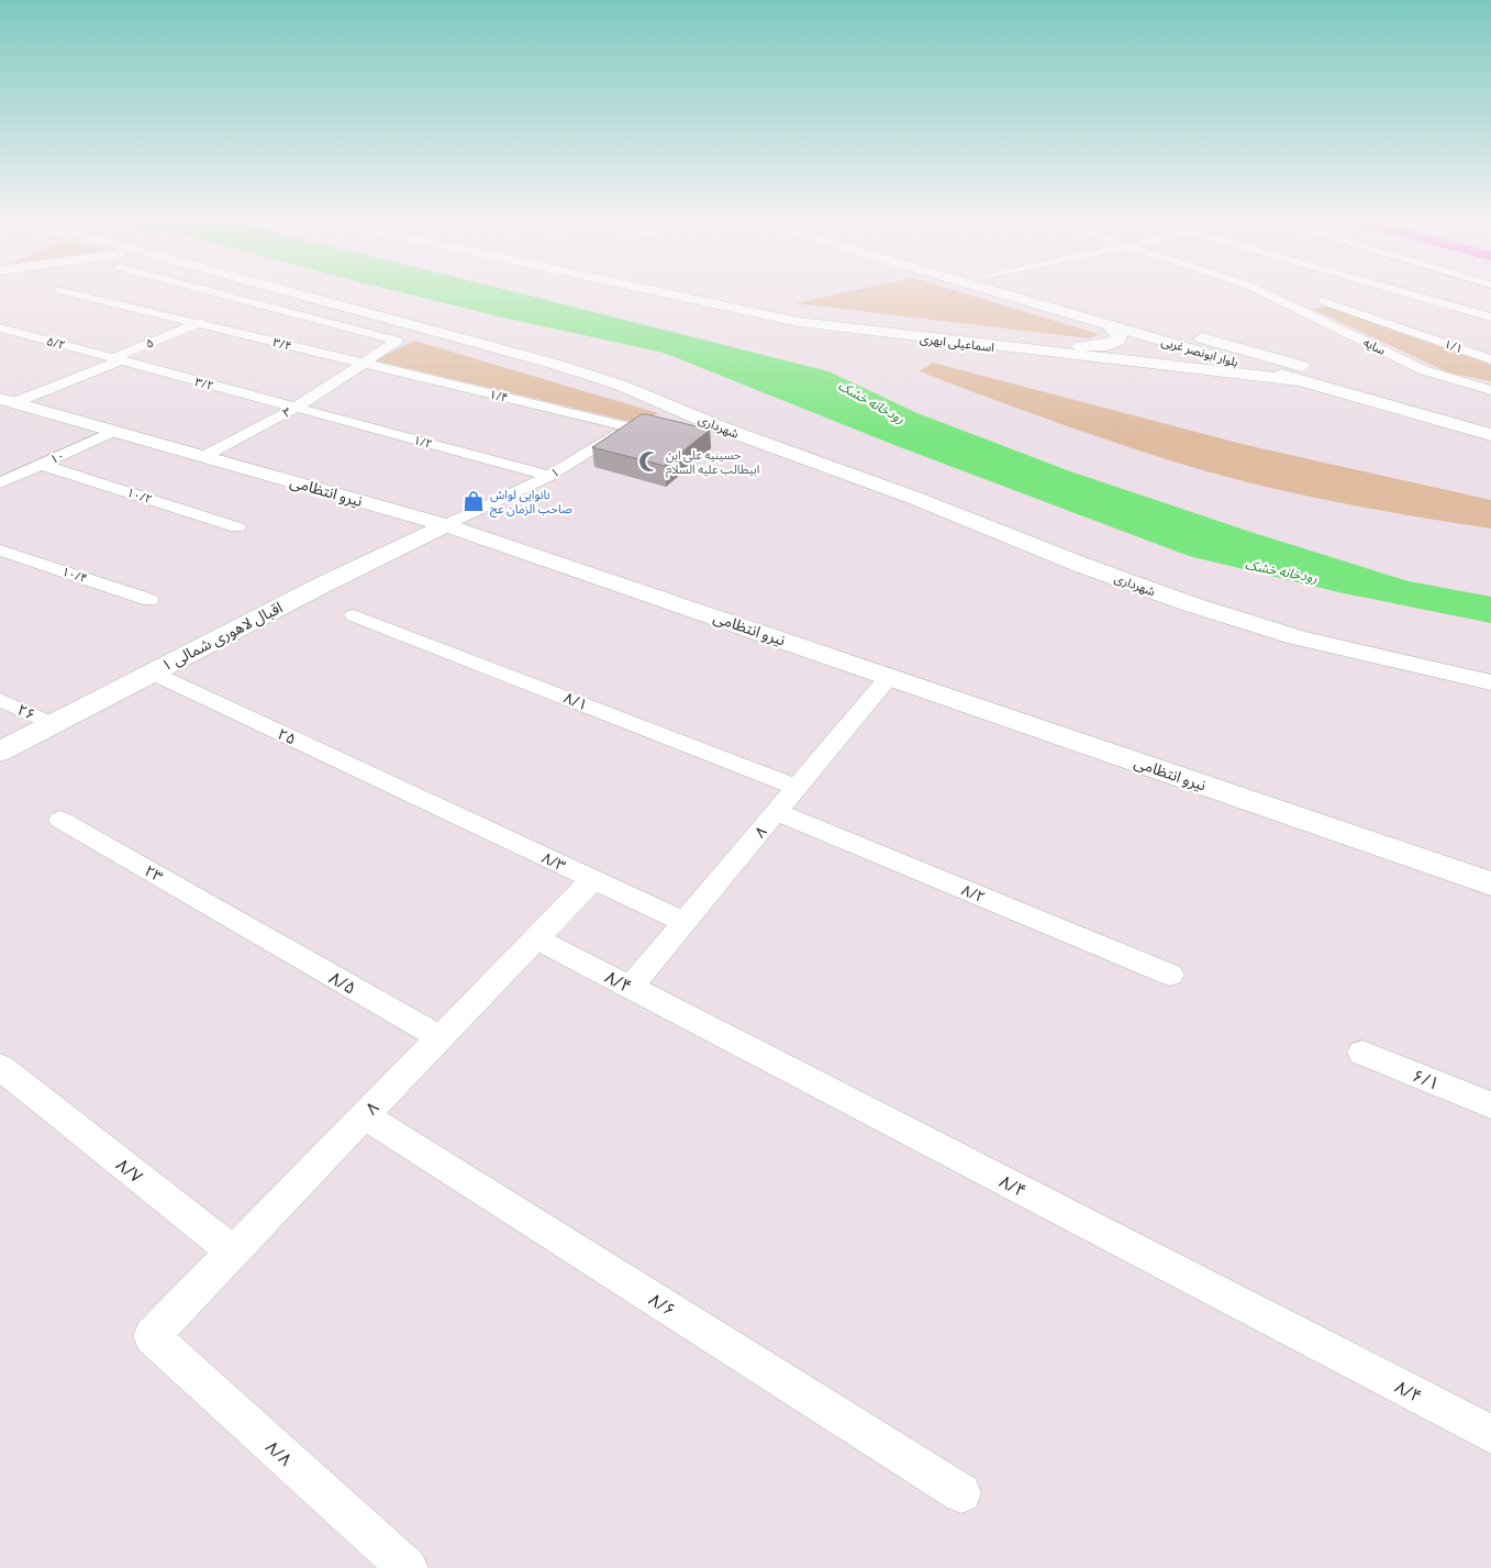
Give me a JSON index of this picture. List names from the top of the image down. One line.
{"streets":{"street":["۵/۲","۵","اسماعیلی ابهری","۳/۴","سایه","۱/۱","بلوار ابونصر غربی","۳/۲","۱/۴","۳","شهرداری","۱/۲","۱۰","۱","نیرو انتظامی","۱۰/۲","۱۰/۴","اقبال لاهوری شمالی ۱","۸/۱","۲۶","۲۵","۸","۸/۳","۲۳","۸/۲","۸/۴","۸/۵","۶/۱","۸/۷","۸/۶","۸/۸"]},"crossings":[["۵/۲","۵"],["۵/۲","۳/۲"],["۵","۳/۴"],["۵","۳/۲"],["۵","۳"],["۵","نیرو انتظامی"],["اسماعیلی ابهری","بلوار ابونصر غربی"],["۳/۴","۱/۴"],["۳/۴","۳"],["۳/۲","۳"],["۳/۲","۱/۲"],["۱/۴","۳"],["۱/۴","۱"],["۳","۱/۲"],["۳","نیرو انتظامی"],["۱/۲","۱"],["۱۰","نیرو انتظامی"],["۱۰","۱۰/۲"],["۱","نیرو انتظامی"],["۱","اقبال لاهوری شمالی ۱"],["نیرو انتظامی","اقبال لاهوری شمالی ۱"],["نیرو انتظامی","۸"],["اقبال لاهوری شمالی ۱","۲۶"],["اقبال لاهوری شمالی ۱","۲۵"],["۸/۱","۸"],["۲۵","۸/۳"],["۸","۸/۳"],["۸","۸/۲"],["۸","۸/۴"],["۸","۸/۵"],["۸","۸/۷"],["۸","۸/۶"],["۸","۸/۸"],["۲۳","۸/۵"]],"water":["رودخانه خشک"],"places":{"mosque":["حسینیه علی ابن ابیطالب علیه السلام"],"shop":["نانوایی لواش صاحب الزمان عج"]}}
